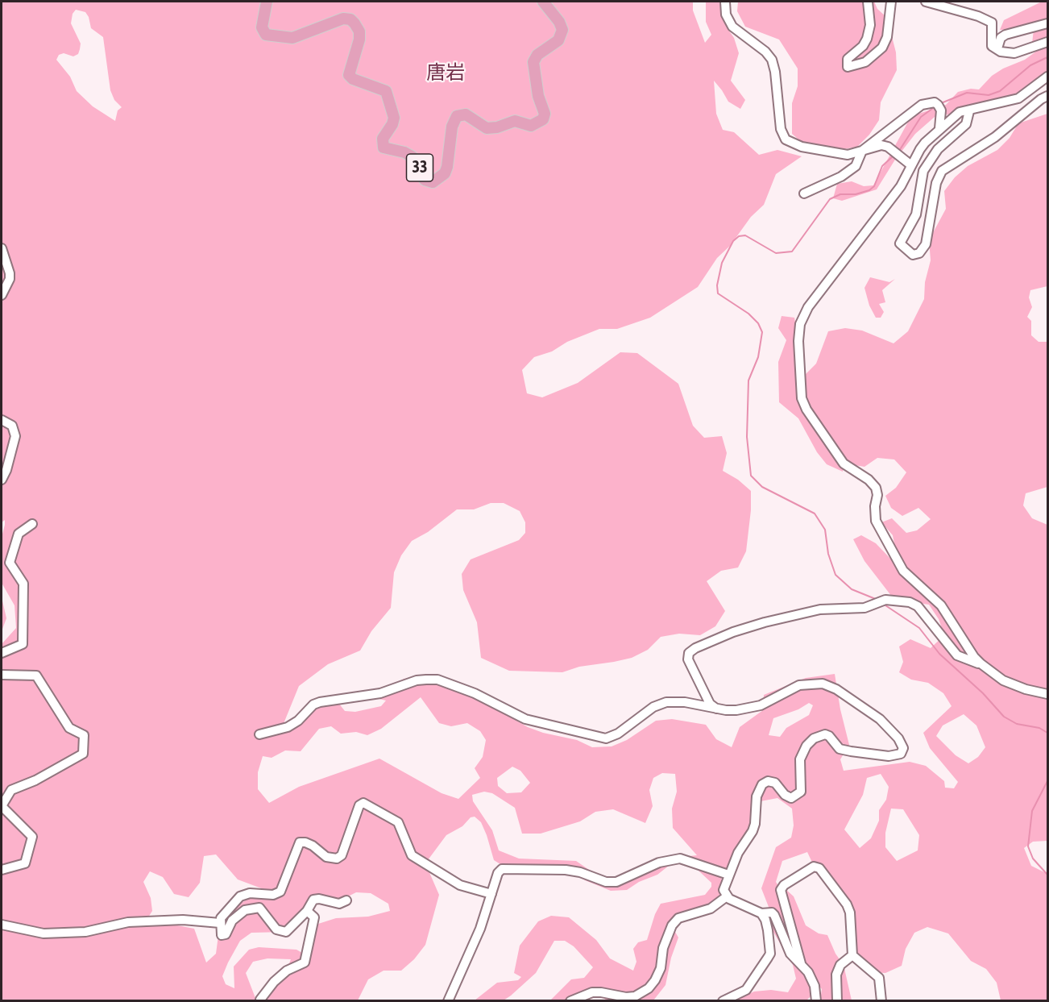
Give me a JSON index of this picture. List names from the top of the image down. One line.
{"streets":{"main road":["33"]},"districts":["唐岩"]}
